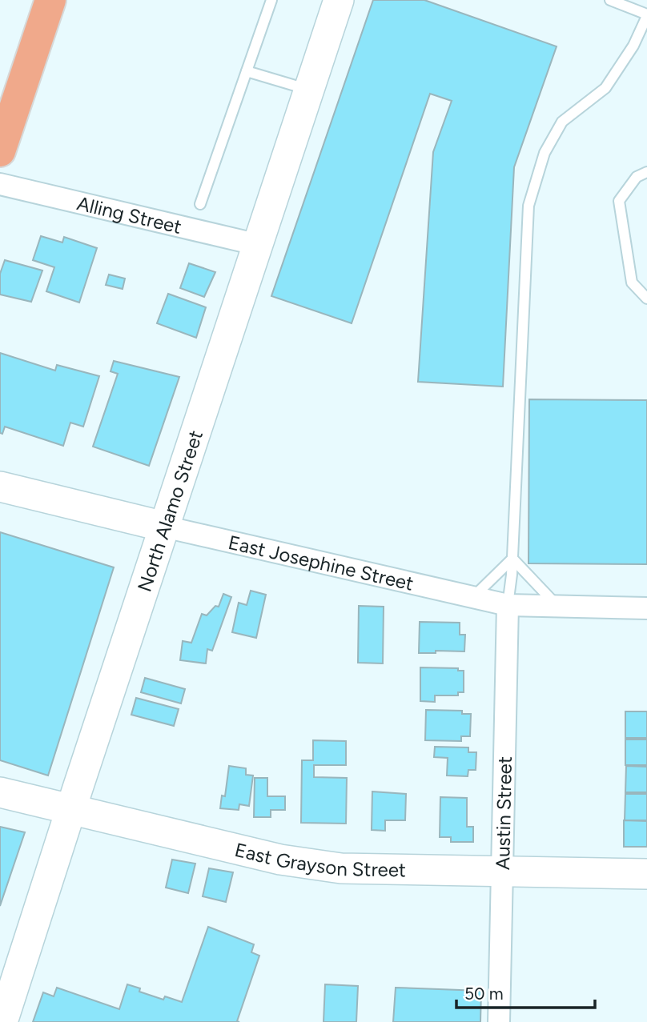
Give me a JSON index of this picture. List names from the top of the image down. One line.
{"streets":{"street":["Alling Street","North Alamo Street","East Josephine Street","Austin Street","East Grayson Street"]},"crossings":[["Alling Street","North Alamo Street"],["North Alamo Street","East Josephine Street"],["North Alamo Street","East Grayson Street"],["East Josephine Street","Austin Street"],["Austin Street","East Grayson Street"]],"scale_bar":"50 m"}
